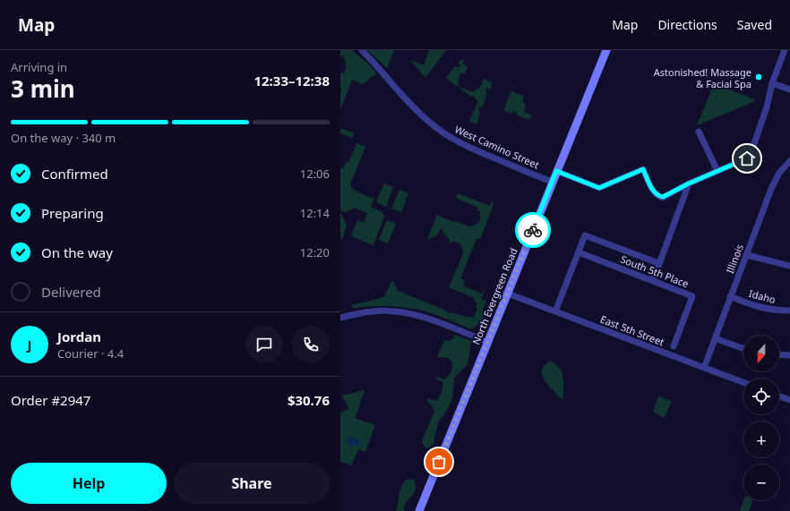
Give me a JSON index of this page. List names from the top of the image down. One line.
{"streets":{"street":["West Camino Street","Illinois","South 5th Place","North Evergreen Road","Idaho","East 5th Street"]},"crossings":[["West Camino Street","North Evergreen Road"],["Illinois","Idaho"],["Illinois","East 5th Street"],["North Evergreen Road","East 5th Street"]],"places":["Astonished! Massage & Facial Spa"],"north":"bottom","page":{"header":"Map","nav":["Map","Directions","Saved"],"heading":["3 min","Arriving in","12:33–12:38"],"panel":["Jordan","Courier · 4.4","Order #2947","$30.76"],"bar":"On the way · 340 m","list":[["Confirmed","12:06"],["Preparing","12:14"],["On the way","12:20"],"Delivered"],"round":"J","map_buttons":["+","−"],"buttons":["Help","Share"]}}
